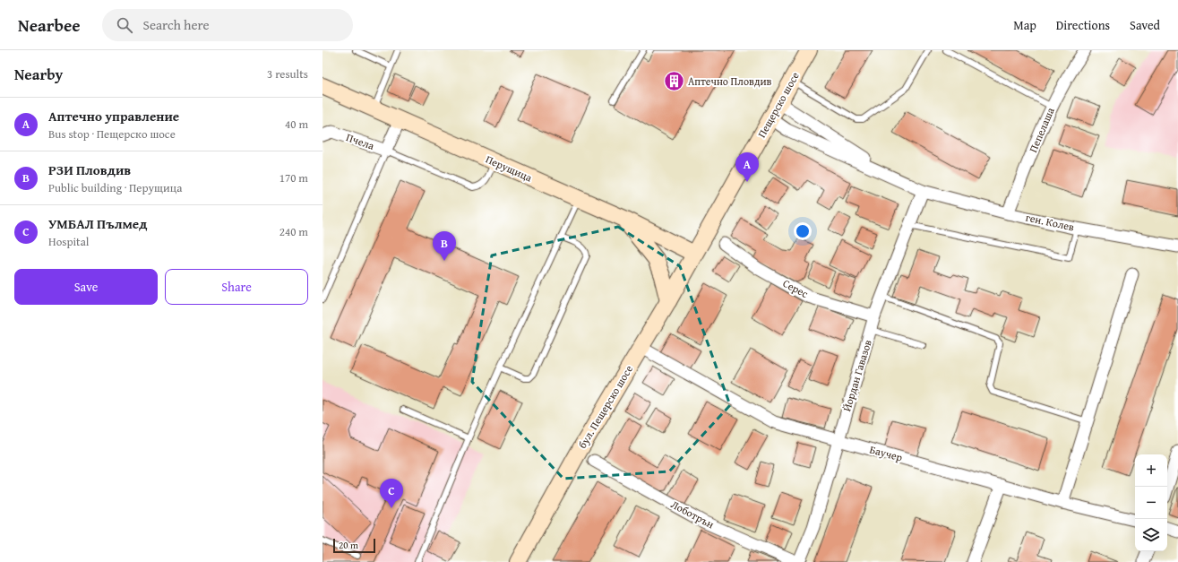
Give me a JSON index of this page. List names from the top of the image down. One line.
{"streets":{"main road":["Пещерско шосе","Перущица","бул. Пещерско шосе"],"street":["Пепелаша","Пчела","ген. Колев","Серес","Йордан Гавазов","Баучер","Лоботрън"]},"crossings":[["Пещерско шосе","Перущица"],["Пещерско шосе","бул. Пещерско шосе"],["Пепелаша","ген. Колев"],["Пчела","Перущица"],["Перущица","бул. Пещерско шосе"],["ген. Колев","Йордан Гавазов"],["Серес","Йордан Гавазов"],["Йордан Гавазов","Баучер"]],"places":{"building":["Аптечно Пловдив"]},"scale_bar":"20 m","page":{"header":"Nearbee","search":"Search here","nav":["Map","Directions","Saved"],"heading":["Nearby","3 results"],"list":[{"mark":"A","name":"Аптечно управление","note":"Bus stop · Пещерско шосе","value":"40 m"},{"mark":"B","name":"РЗИ Пловдив","note":"Public building · Перущица","value":"170 m"},{"mark":"C","name":"УМБАЛ Пълмед","note":"Hospital","value":"240 m"}],"pins":["A","B","C"],"buttons":["Save","Share"],"map_buttons":["+","−"],"scale":"20 m"}}
